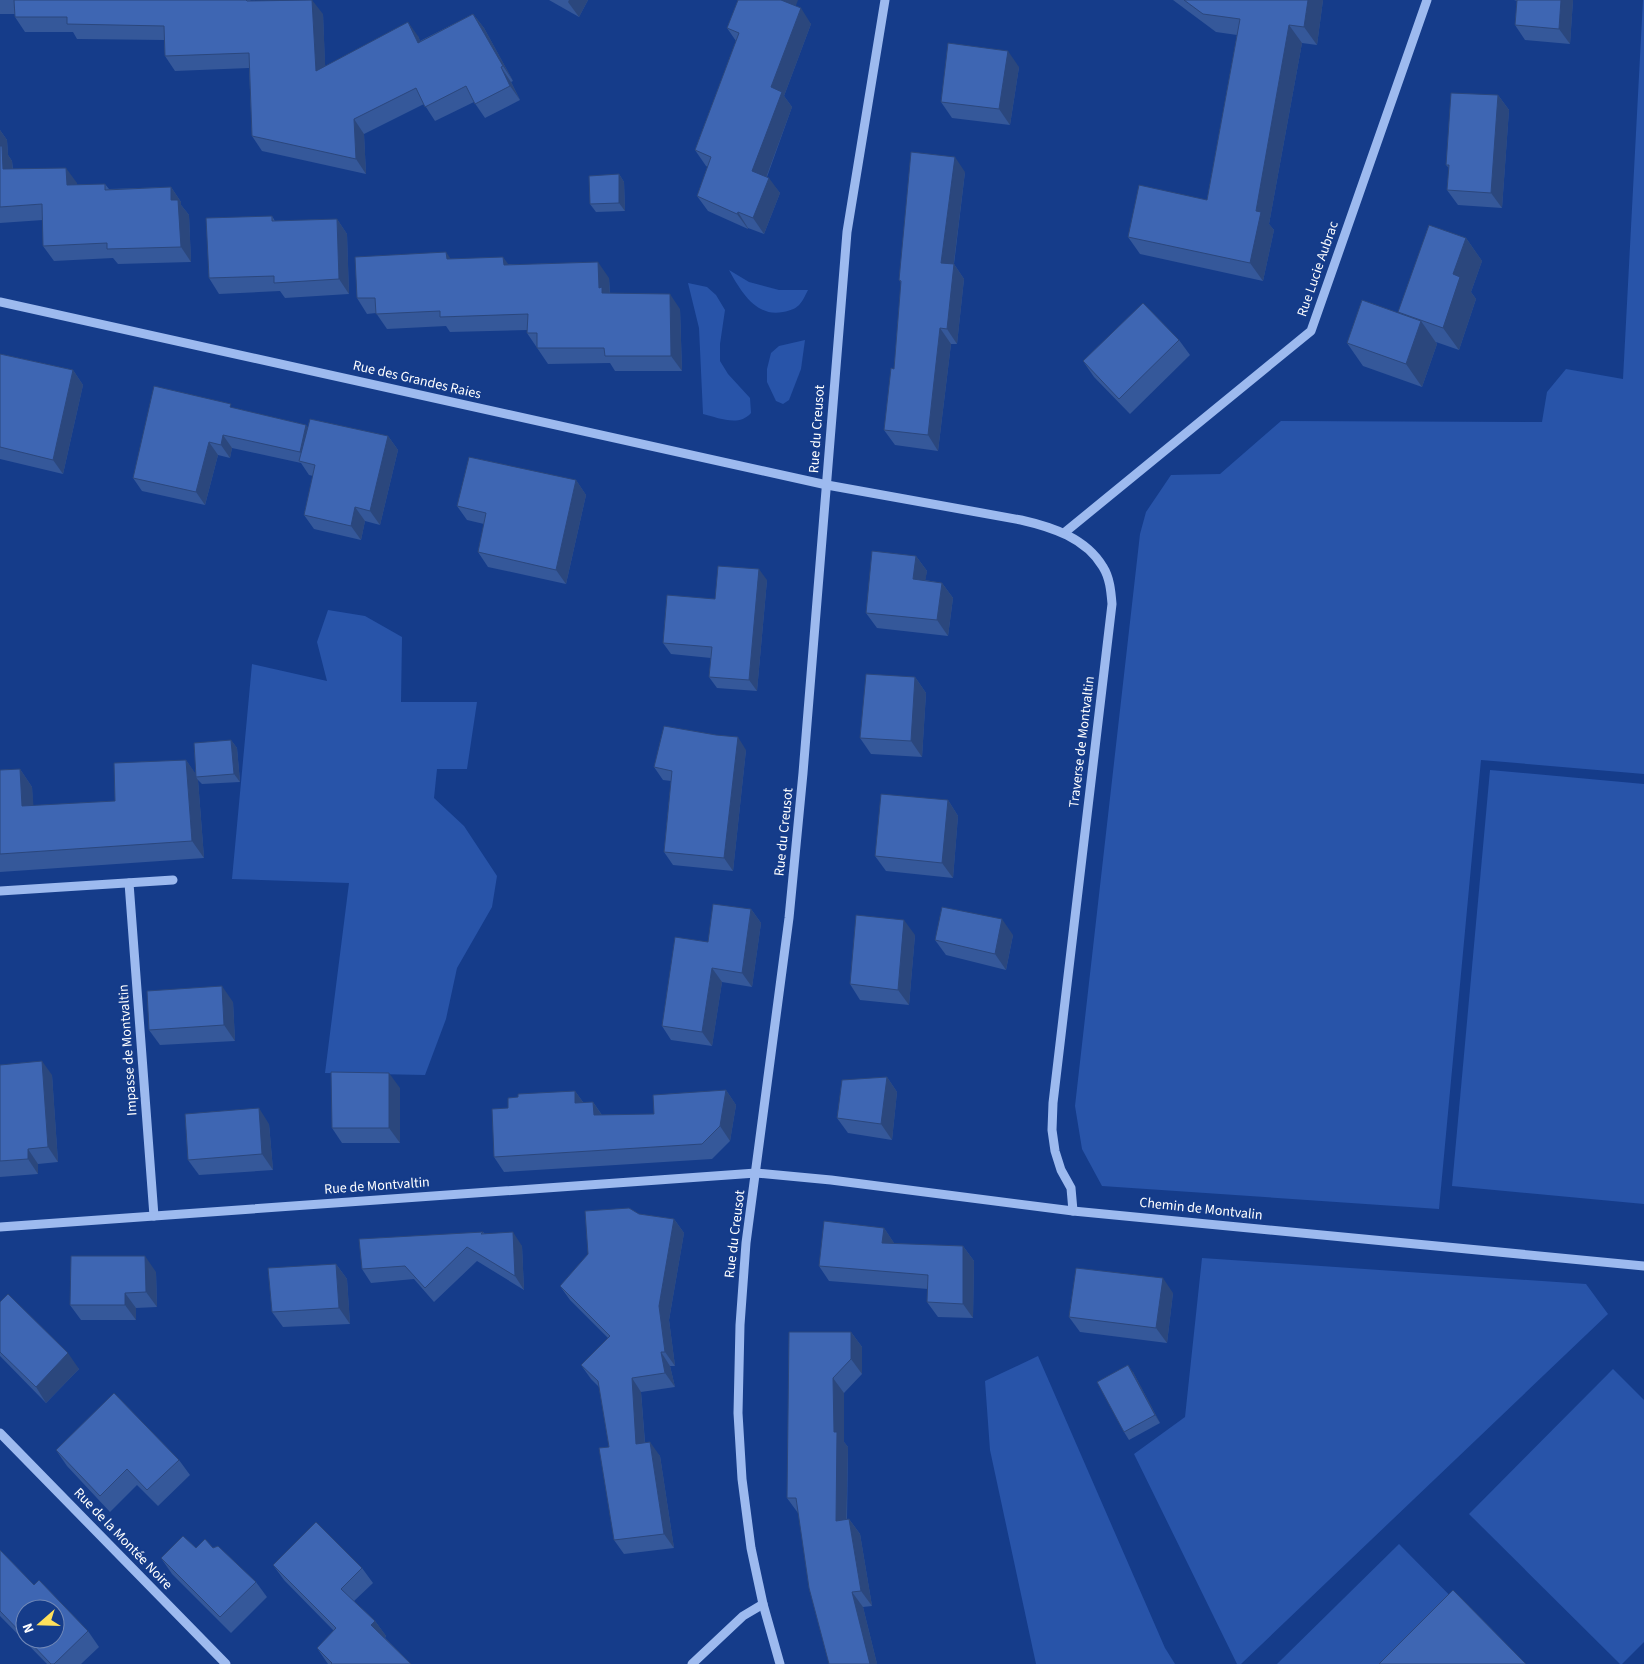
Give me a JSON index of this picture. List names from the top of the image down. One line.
{"streets":{"street":["Rue Lucie Aubrac","Rue des Grandes Raies","Rue du Creusot","Traverse de Montvaltin","Impasse de Montvaltin","Rue de Montvaltin","Chemin de Montvalin","Rue de la Montée Noire"]},"crossings":[["Rue Lucie Aubrac","Traverse de Montvaltin"],["Rue des Grandes Raies","Rue du Creusot"],["Rue des Grandes Raies","Traverse de Montvaltin"],["Rue du Creusot","Traverse de Montvaltin"],["Rue du Creusot","Rue de Montvaltin"],["Rue du Creusot","Chemin de Montvalin"],["Traverse de Montvaltin","Chemin de Montvalin"],["Impasse de Montvaltin","Rue de Montvaltin"],["Rue de Montvaltin","Chemin de Montvalin"]],"north":"left"}
